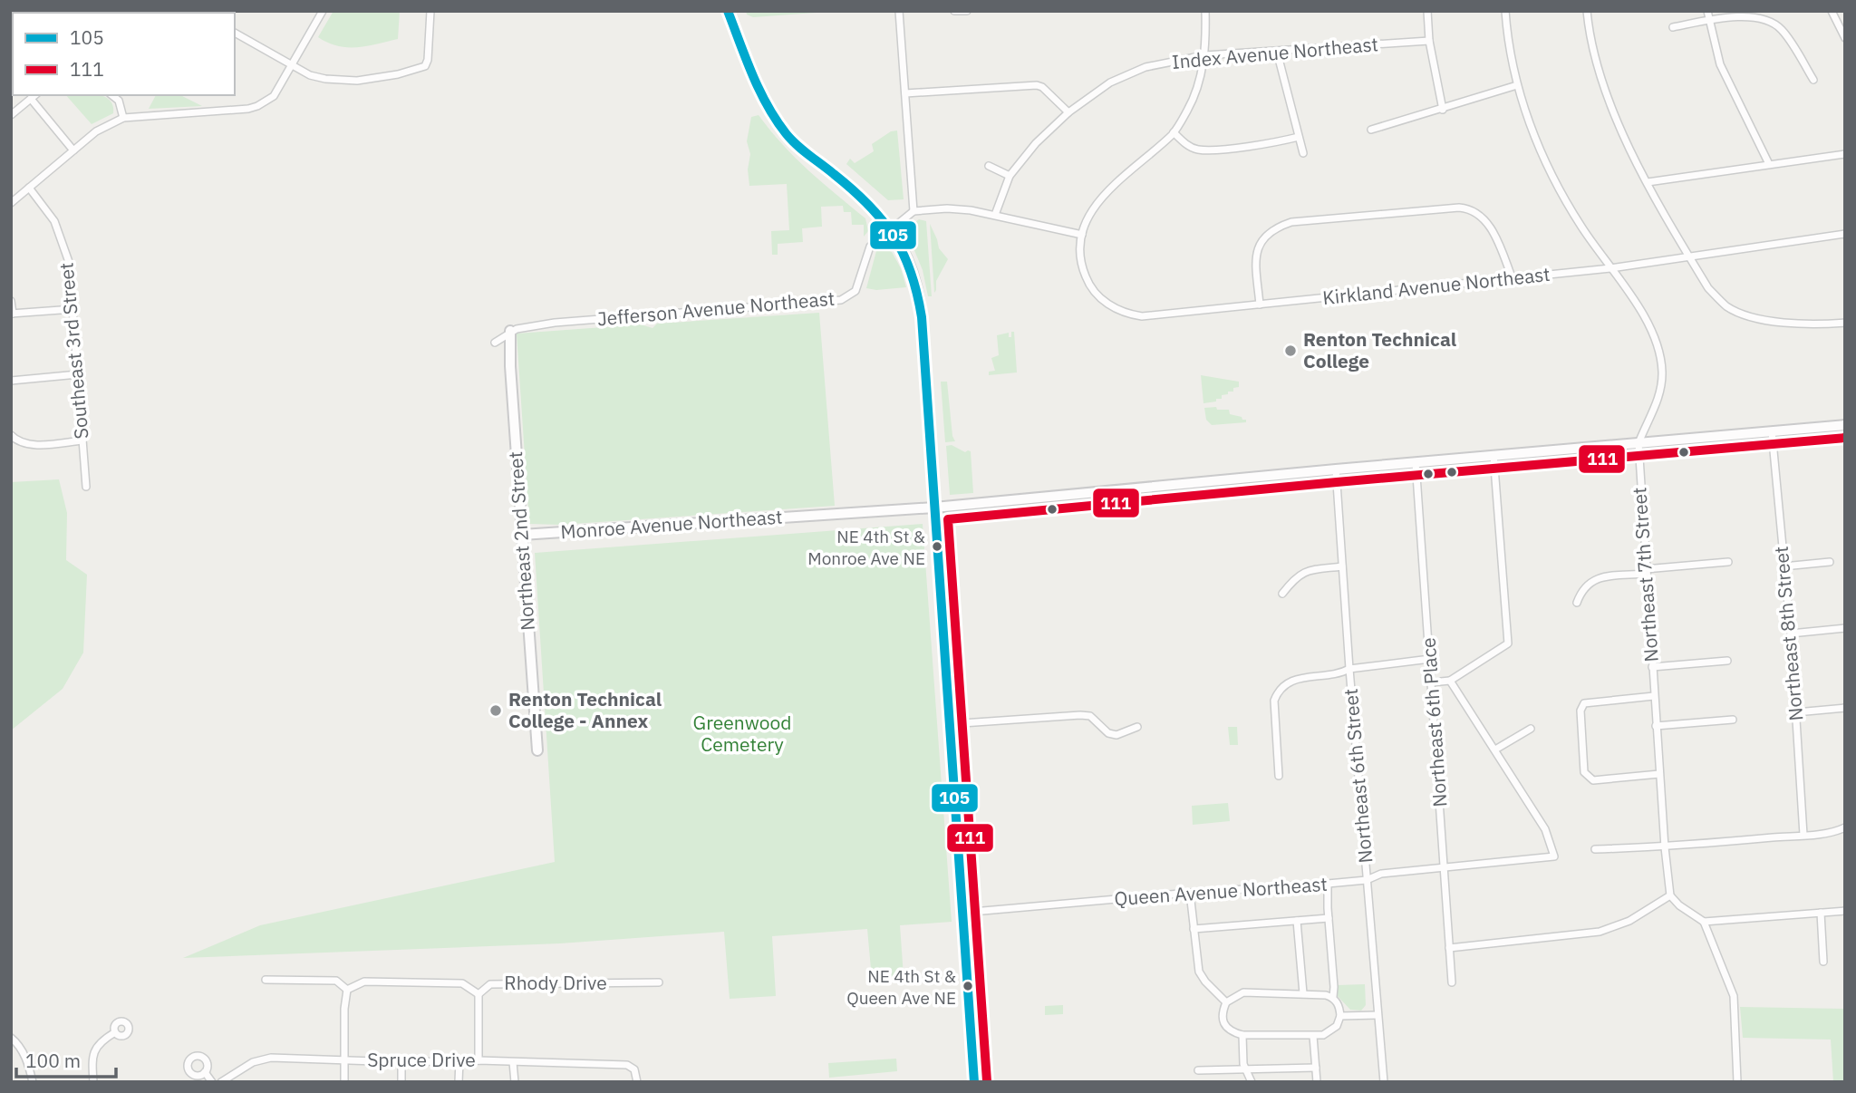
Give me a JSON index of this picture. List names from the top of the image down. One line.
{"streets":{"street":["Index Avenue Northeast","Kirkland Avenue Northeast","Jefferson Avenue Northeast","Southeast 3rd Street","Monroe Avenue Northeast","Northeast 2nd Street","Northeast 7th Street","Northeast 8th Street","Northeast 6th Place","Northeast 6th Street","Queen Avenue Northeast","Rhody Drive","Spruce Drive"]},"crossings":[["Kirkland Avenue Northeast","Northeast 7th Street"],["Jefferson Avenue Northeast","Northeast 2nd Street"],["Monroe Avenue Northeast","Northeast 2nd Street"],["Monroe Avenue Northeast","Northeast 7th Street"],["Monroe Avenue Northeast","Northeast 8th Street"],["Monroe Avenue Northeast","Northeast 6th Place"],["Monroe Avenue Northeast","Northeast 6th Street"],["Northeast 6th Place","Queen Avenue Northeast"],["Northeast 6th Street","Queen Avenue Northeast"]],"parks":["Greenwood Cemetery"],"places":["Renton Technical College","NE 4th St & Monroe Ave NE","Renton Technical College - Annex","NE 4th St & Queen Ave NE"],"lines":["transit line 105","transit line 111"],"legend":["105","111"],"scale_bar":"100 m"}
